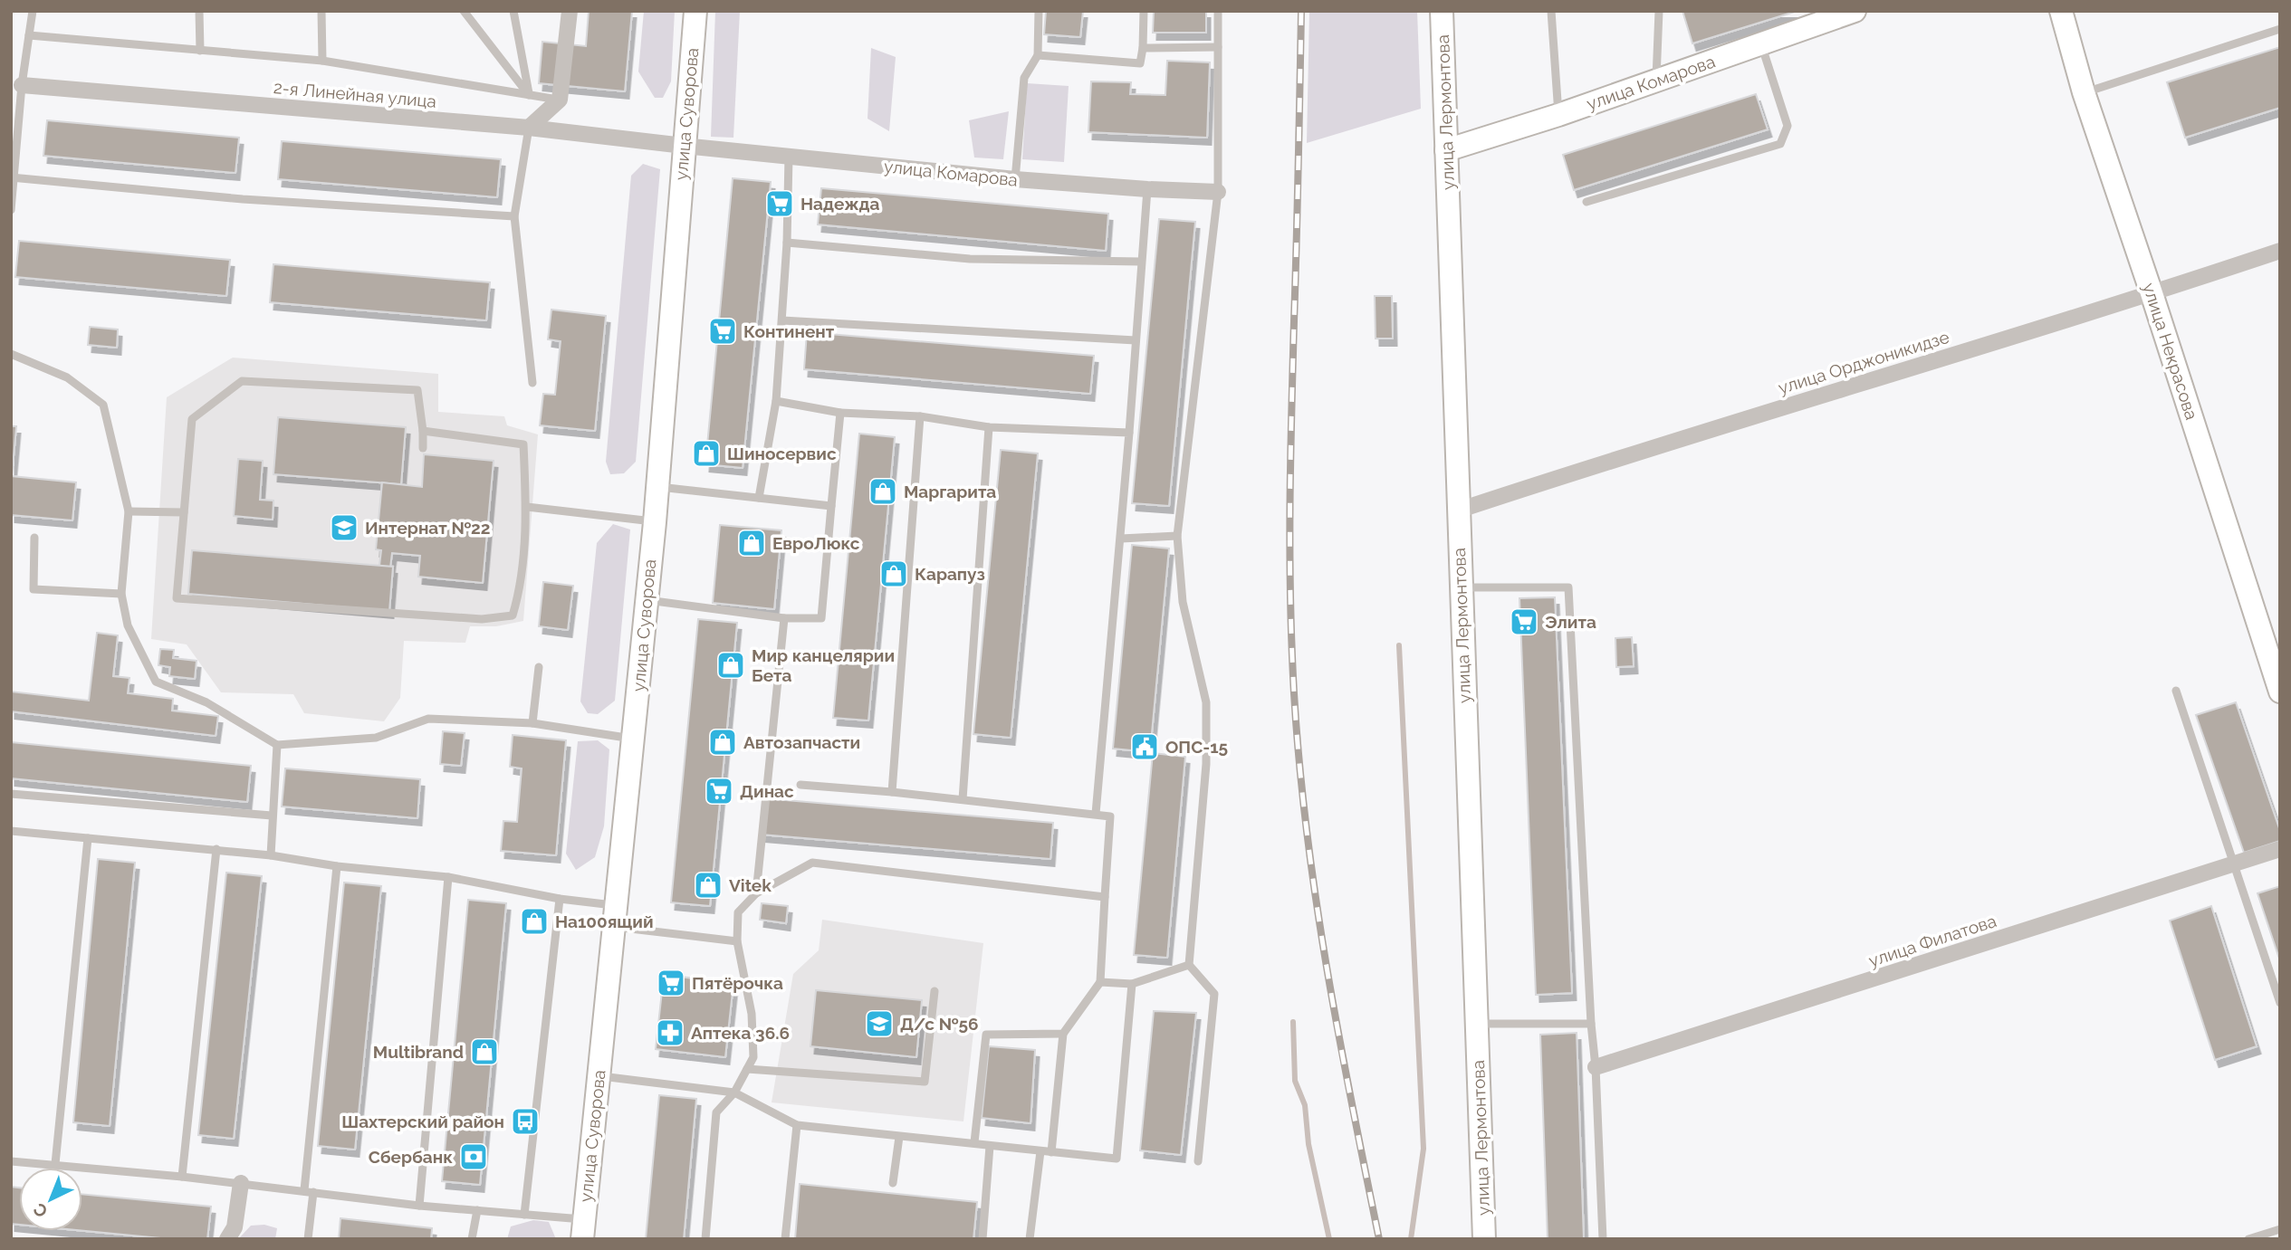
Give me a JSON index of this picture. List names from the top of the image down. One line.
{"streets":{"main road":["улица Комарова","улица Лермонтова","улица Суворова","улица Некрасова"],"street":["2-я Линейная улица","улица Орджоникидзе","улица Филатова"]},"crossings":[["улица Комарова","2-я Линейная улица"],["улица Комарова","улица Лермонтова"],["улица Комарова","улица Суворова"],["2-я Линейная улица","улица Суворова"],["улица Лермонтова","улица Орджоникидзе"],["улица Некрасова","улица Орджоникидзе"]],"places":{"supermarket":["Надежда","Континент","Элита","Динас","Пятёрочка"],"shop":["Шиносервис","Маргарита","ЕвроЛюкс","Карапуз","Мир канцелярии Бета","Автозапчасти","Vitek","На100ящий","Multibrand"],"school or university":["Интернат №22","Д/с №56"],"public building":["ОПС-15"],"pharmacy":["Аптека 36.6"],"bus stop":["Шахтерский район"],"bank":["Сбербанк"]},"north":"bottom left"}
